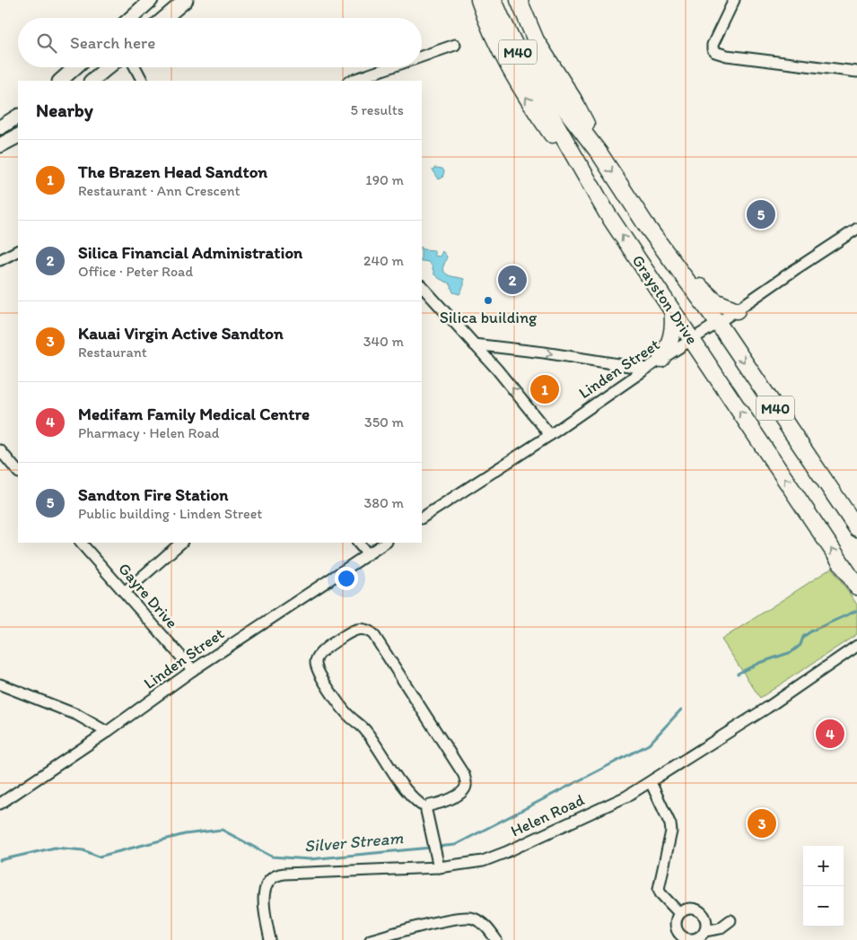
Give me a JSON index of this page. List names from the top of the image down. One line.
{"streets":{"main road":["M40","Grayston Drive"],"street":["Linden Street","Gayre Drive","Helen Road"]},"crossings":[["Grayston Drive","Linden Street"],["Linden Street","Gayre Drive"]],"water":["Silver Stream"],"places":["Silica building"],"page":{"search":"Search here","heading":["Nearby","5 results"],"list":[{"mark":"1","name":"The Brazen Head Sandton","note":"Restaurant · Ann Crescent","value":"190 m"},{"mark":"2","name":"Silica Financial Administration","note":"Office · Peter Road","value":"240 m"},{"mark":"3","name":"Kauai Virgin Active Sandton","note":"Restaurant","value":"340 m"},{"mark":"4","name":"Medifam Family Medical Centre","note":"Pharmacy · Helen Road","value":"350 m"},{"mark":"5","name":"Sandton Fire Station","note":"Public building · Linden Street","value":"380 m"}],"pins":["5","2","1","4","3"],"map_buttons":["+","−"]}}
